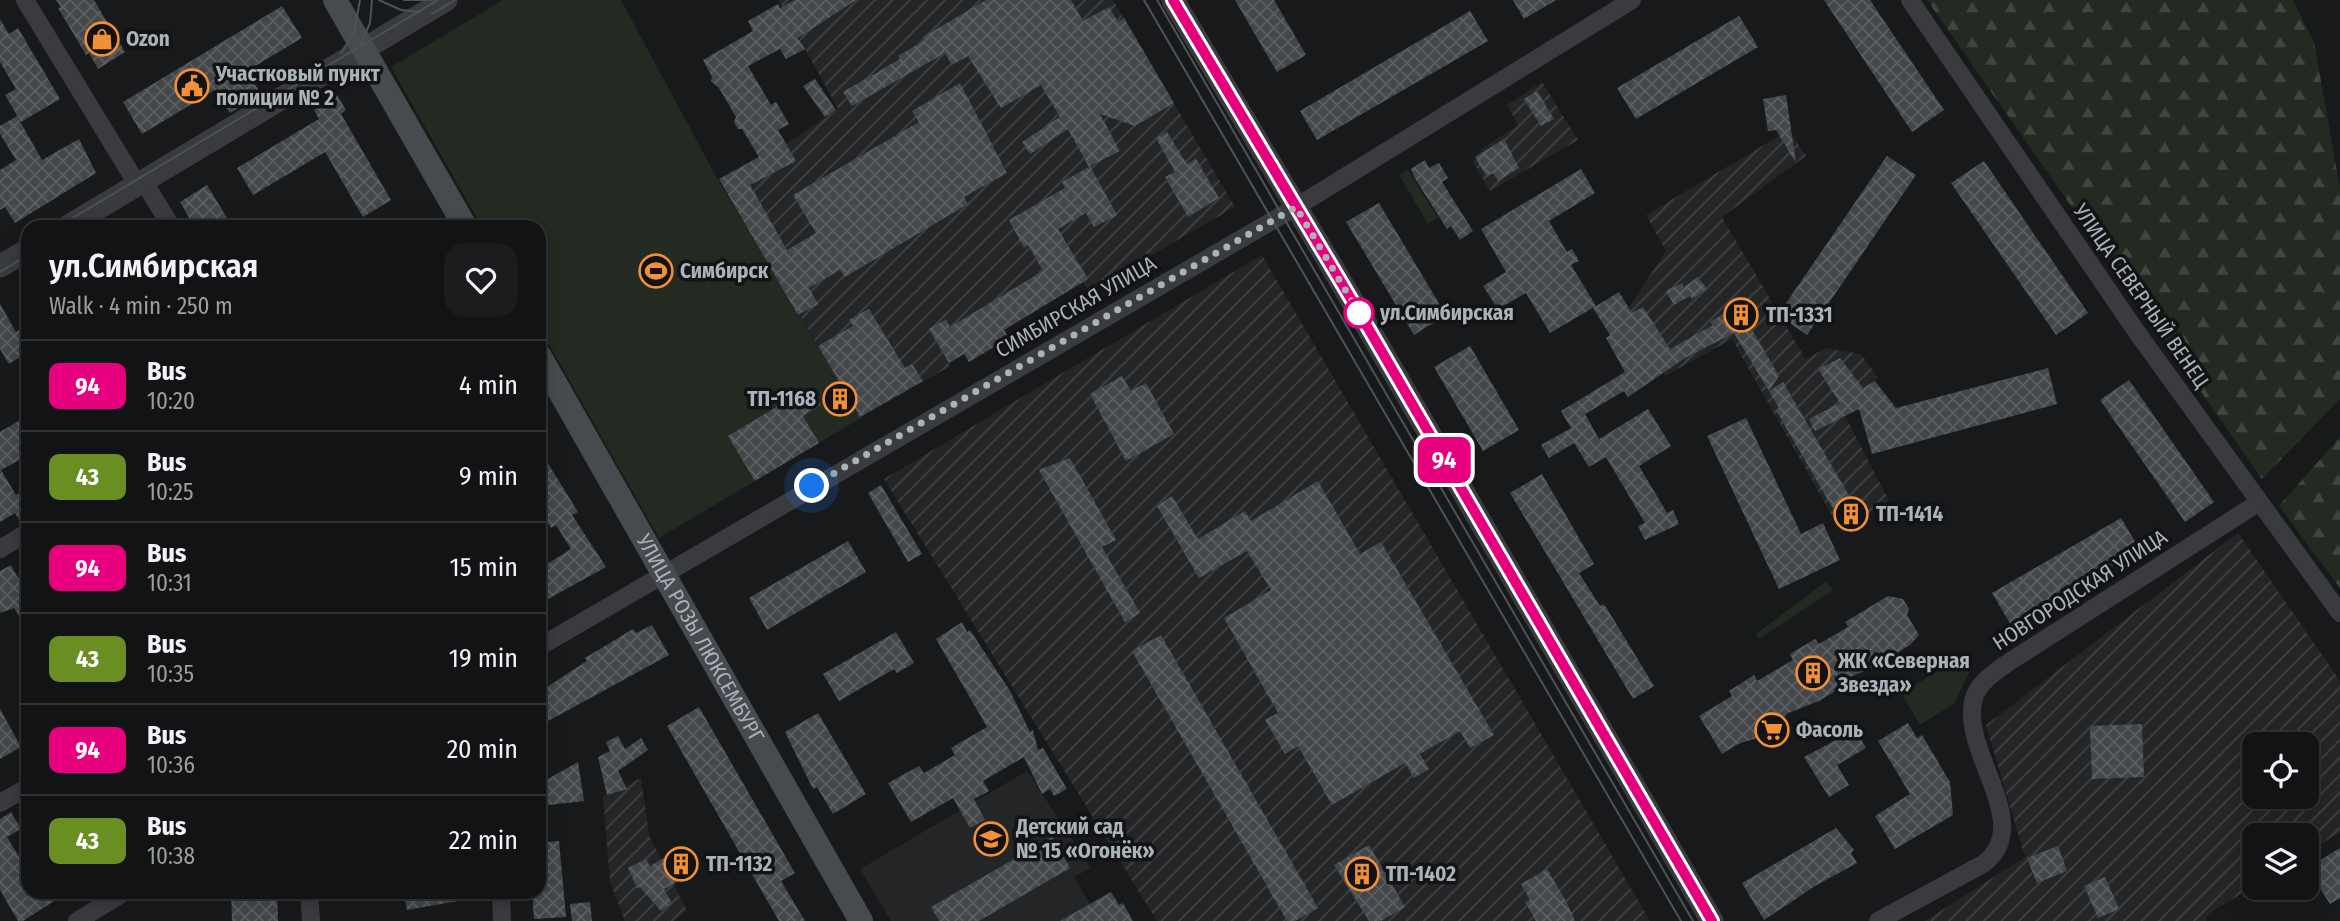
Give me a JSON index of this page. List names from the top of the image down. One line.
{"streets":{"main road":["УЛИЦА РОЗЫ ЛЮКСЕМБУРГ"],"street":["УЛИЦА СЕВЕРНЫЙ ВЕНЕЦ","СИМБИРСКАЯ УЛИЦА","НОВГОРОДСКАЯ УЛИЦА"]},"crossings":[["УЛИЦА СЕВЕРНЫЙ ВЕНЕЦ","НОВГОРОДСКАЯ УЛИЦА"],["СИМБИРСКАЯ УЛИЦА","УЛИЦА РОЗЫ ЛЮКСЕМБУРГ"]],"places":{"shop":["Ozon"],"public building":["Участковый пункт полиции № 2"],"sports":["Симбирск"],"other":["ул.Симбирская"],"building":["ТП-1331","ТП-1168","ТП-1414","ЖК «Северная Звезда»","ТП-1132","ТП-1402"],"supermarket":["Фасоль"],"school or university":["Детский сад № 15 «Огонёк»"]},"lines":["bus line 94"],"page":{"on_map":"94","heading":["ул.Симбирская","Walk · 4 min · 250 m"],"list":[{"mark":"94","name":"Bus","note":"10:20","value":"4 min"},{"mark":"43","name":"Bus","note":"10:25","value":"9 min"},{"mark":"94","name":"Bus","note":"10:31","value":"15 min"},{"mark":"43","name":"Bus","note":"10:35","value":"19 min"},{"mark":"94","name":"Bus","note":"10:36","value":"20 min"},{"mark":"43","name":"Bus","note":"10:38","value":"22 min"}]}}
